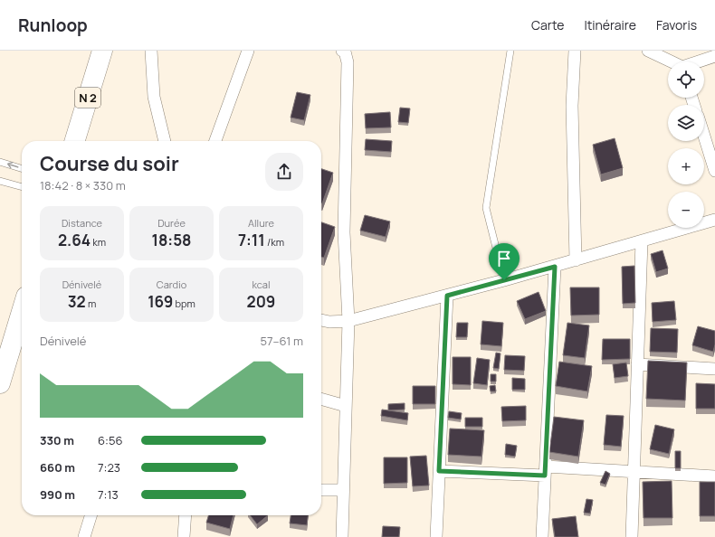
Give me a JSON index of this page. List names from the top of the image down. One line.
{"streets":{"highway":["N 2"]},"page":{"header":"Runloop","nav":["Carte","Itinéraire","Favoris"],"map_buttons":["+","−"],"heading":["Course du soir","18:42 · 8 × 330 m"],"stats":[["Distance","2.64 km"],["Durée","18:58"],["Allure","7:11 /km"],["Dénivelé","32 m"],["Cardio","169 bpm"],["kcal","209"]],"chart":["Dénivelé","57–61 m"],"list":[{"name":"330 m","note":"6:56"},{"name":"660 m","note":"7:23"},{"name":"990 m","note":"7:13"}]}}
